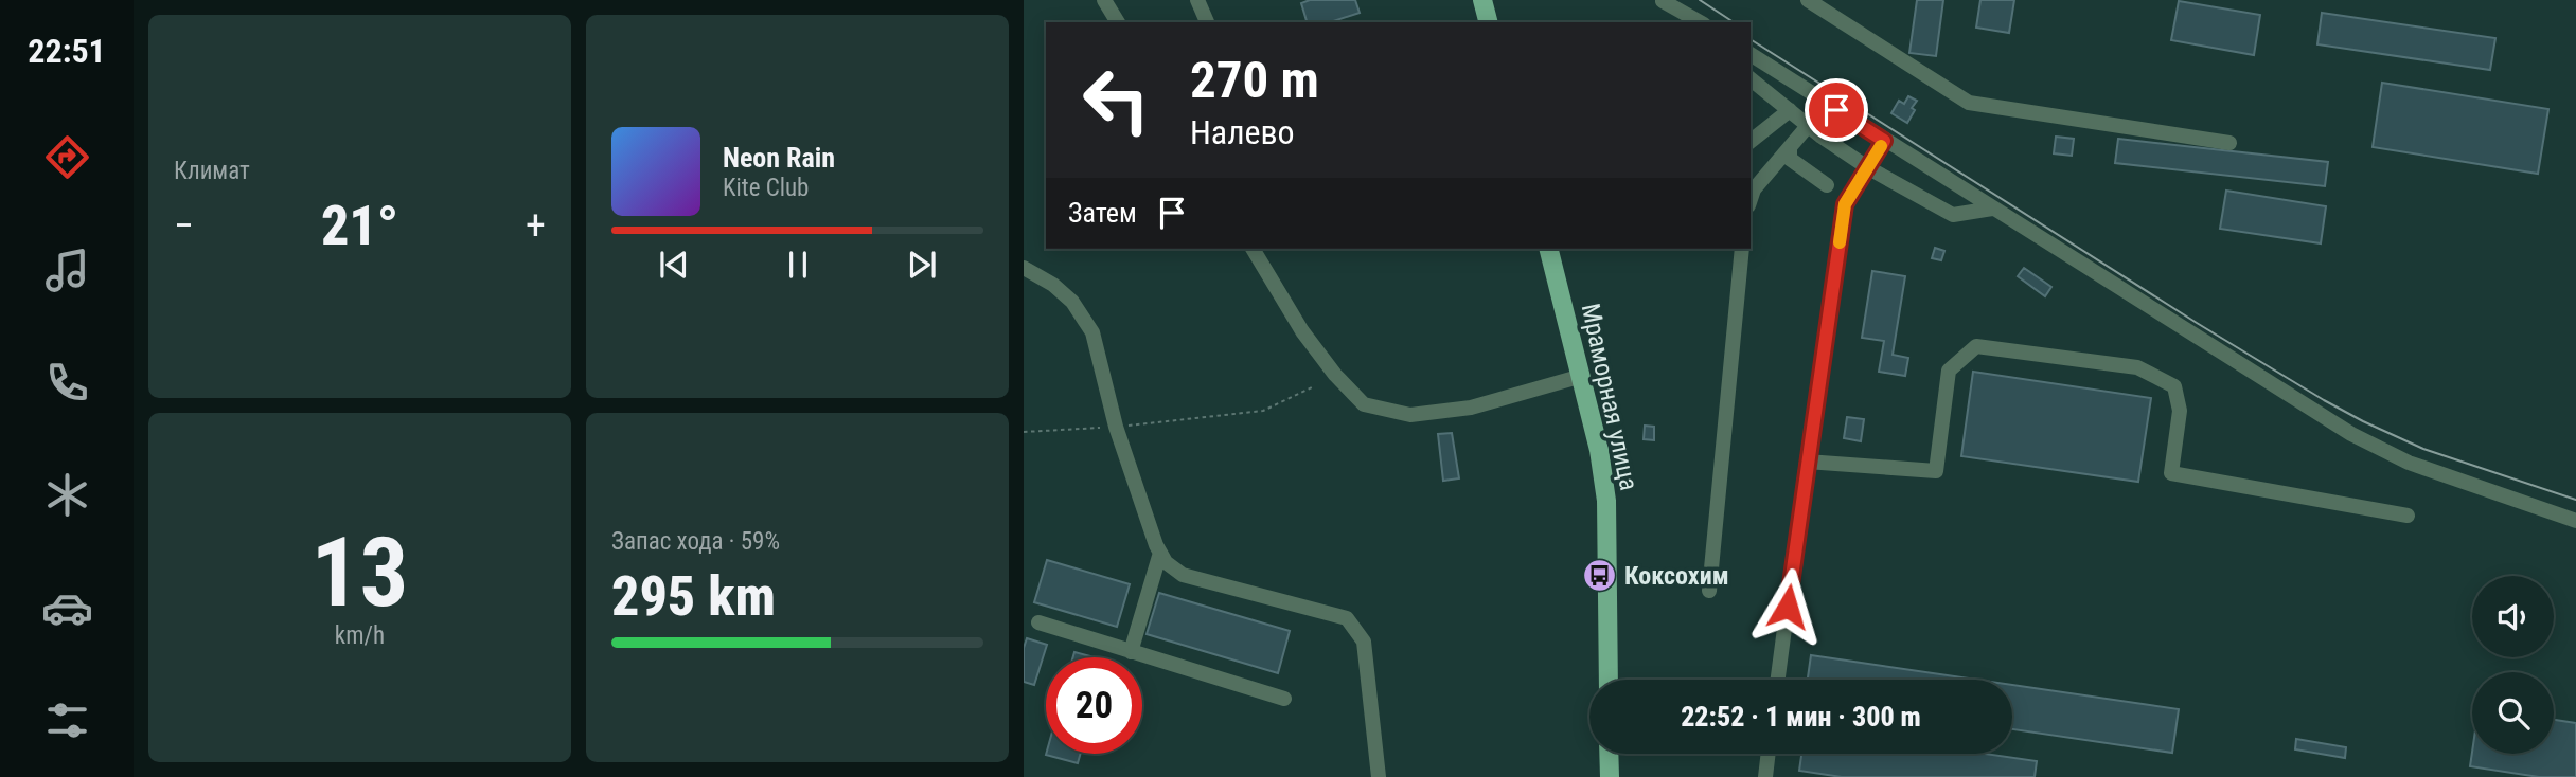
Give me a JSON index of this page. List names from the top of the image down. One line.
{"streets":{"main road":["Мраморная улица"]},"places":{"bus stop":["Коксохим"]},"page":{"tabs":"22:51","tile":["Климат",["13","km/h"],["Запас хода · 59%","295 km"]],"turn":["270 m","Налево"],"song":["Neon Rain","Kite Club"],"then":"Затем","heat":["−","21°","+"],"limit":"20","trip":"22:52 · 1 мин · 300 m"}}
